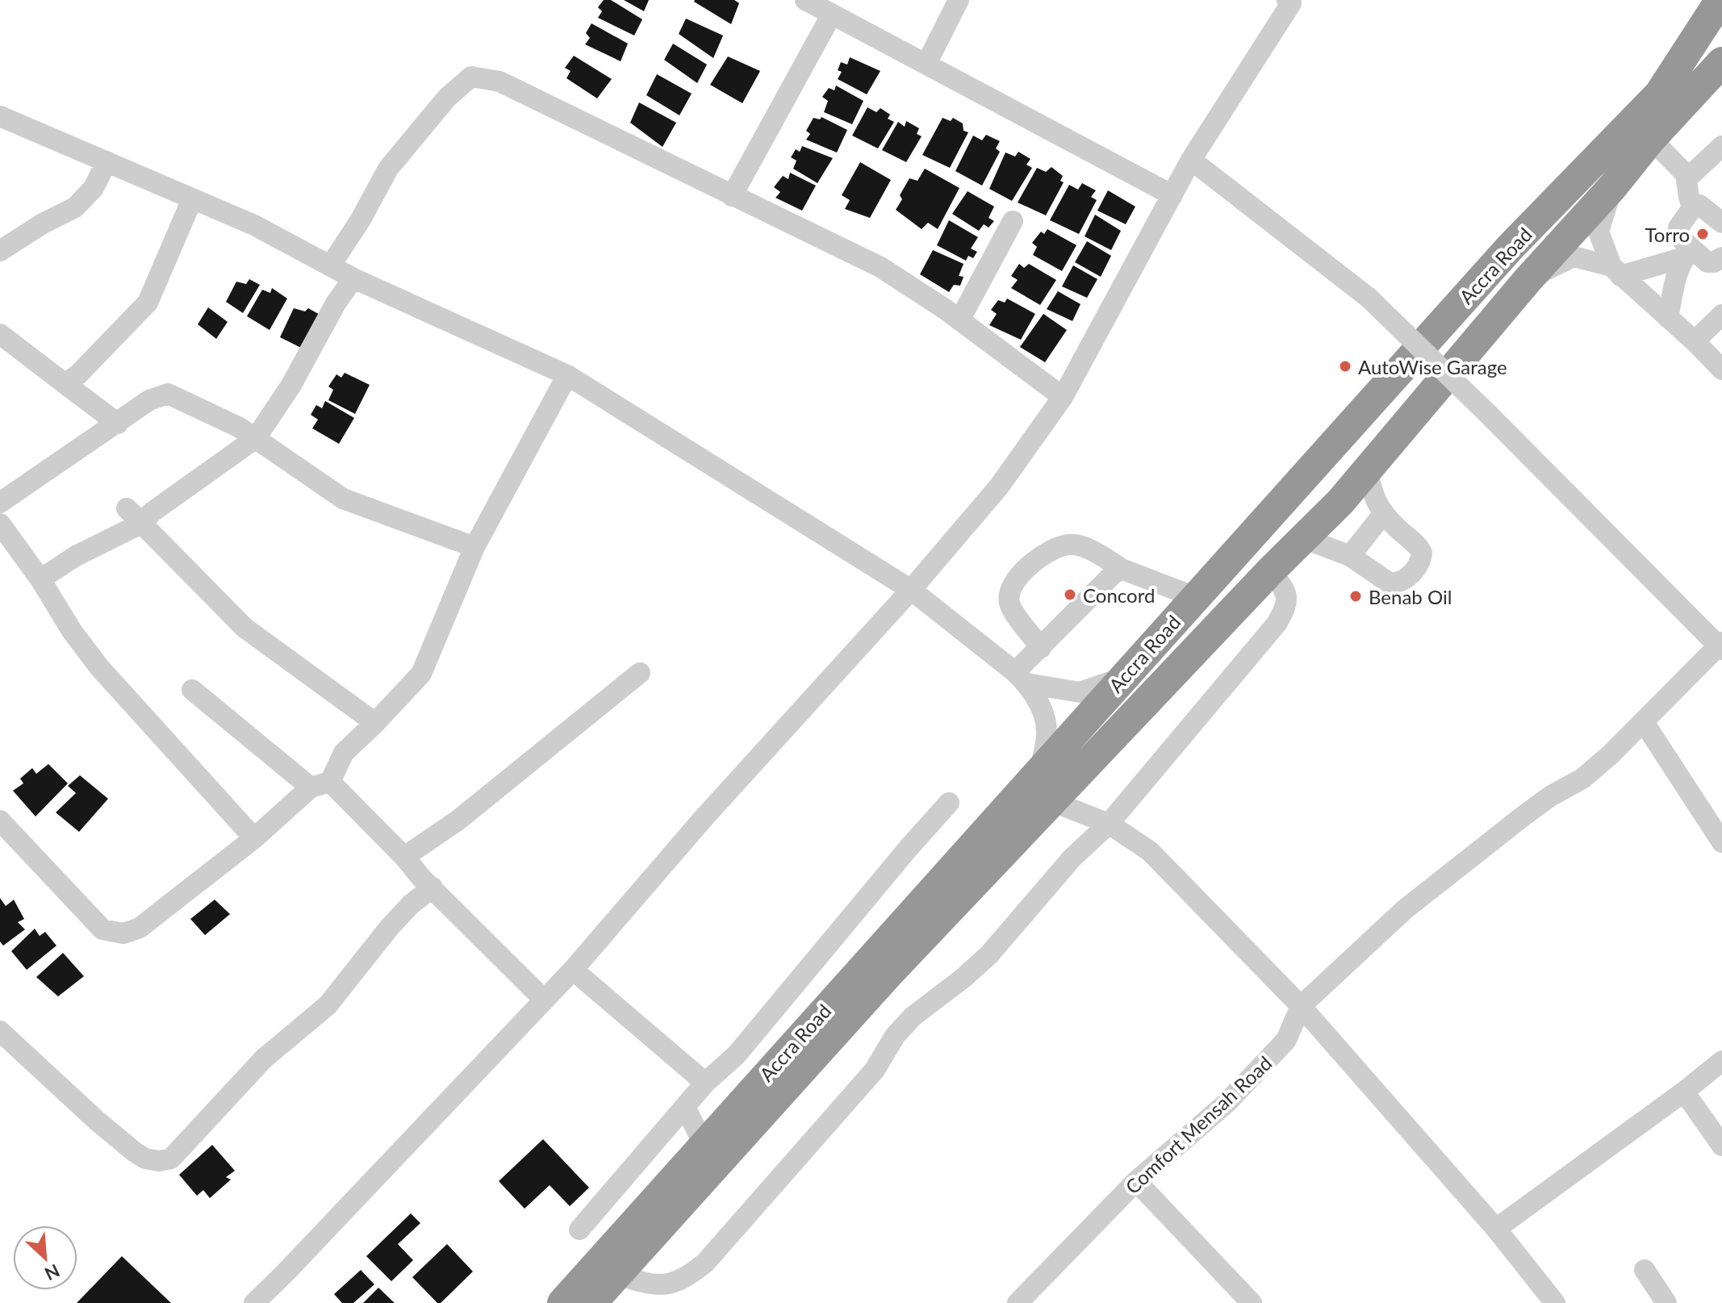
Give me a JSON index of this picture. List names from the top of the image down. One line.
{"streets":{"highway":["Accra Road"],"street":["Comfort Mensah Road"]},"places":["Torro","AutoWise Garage","Concord","Benab Oil"],"north":"bottom right"}
